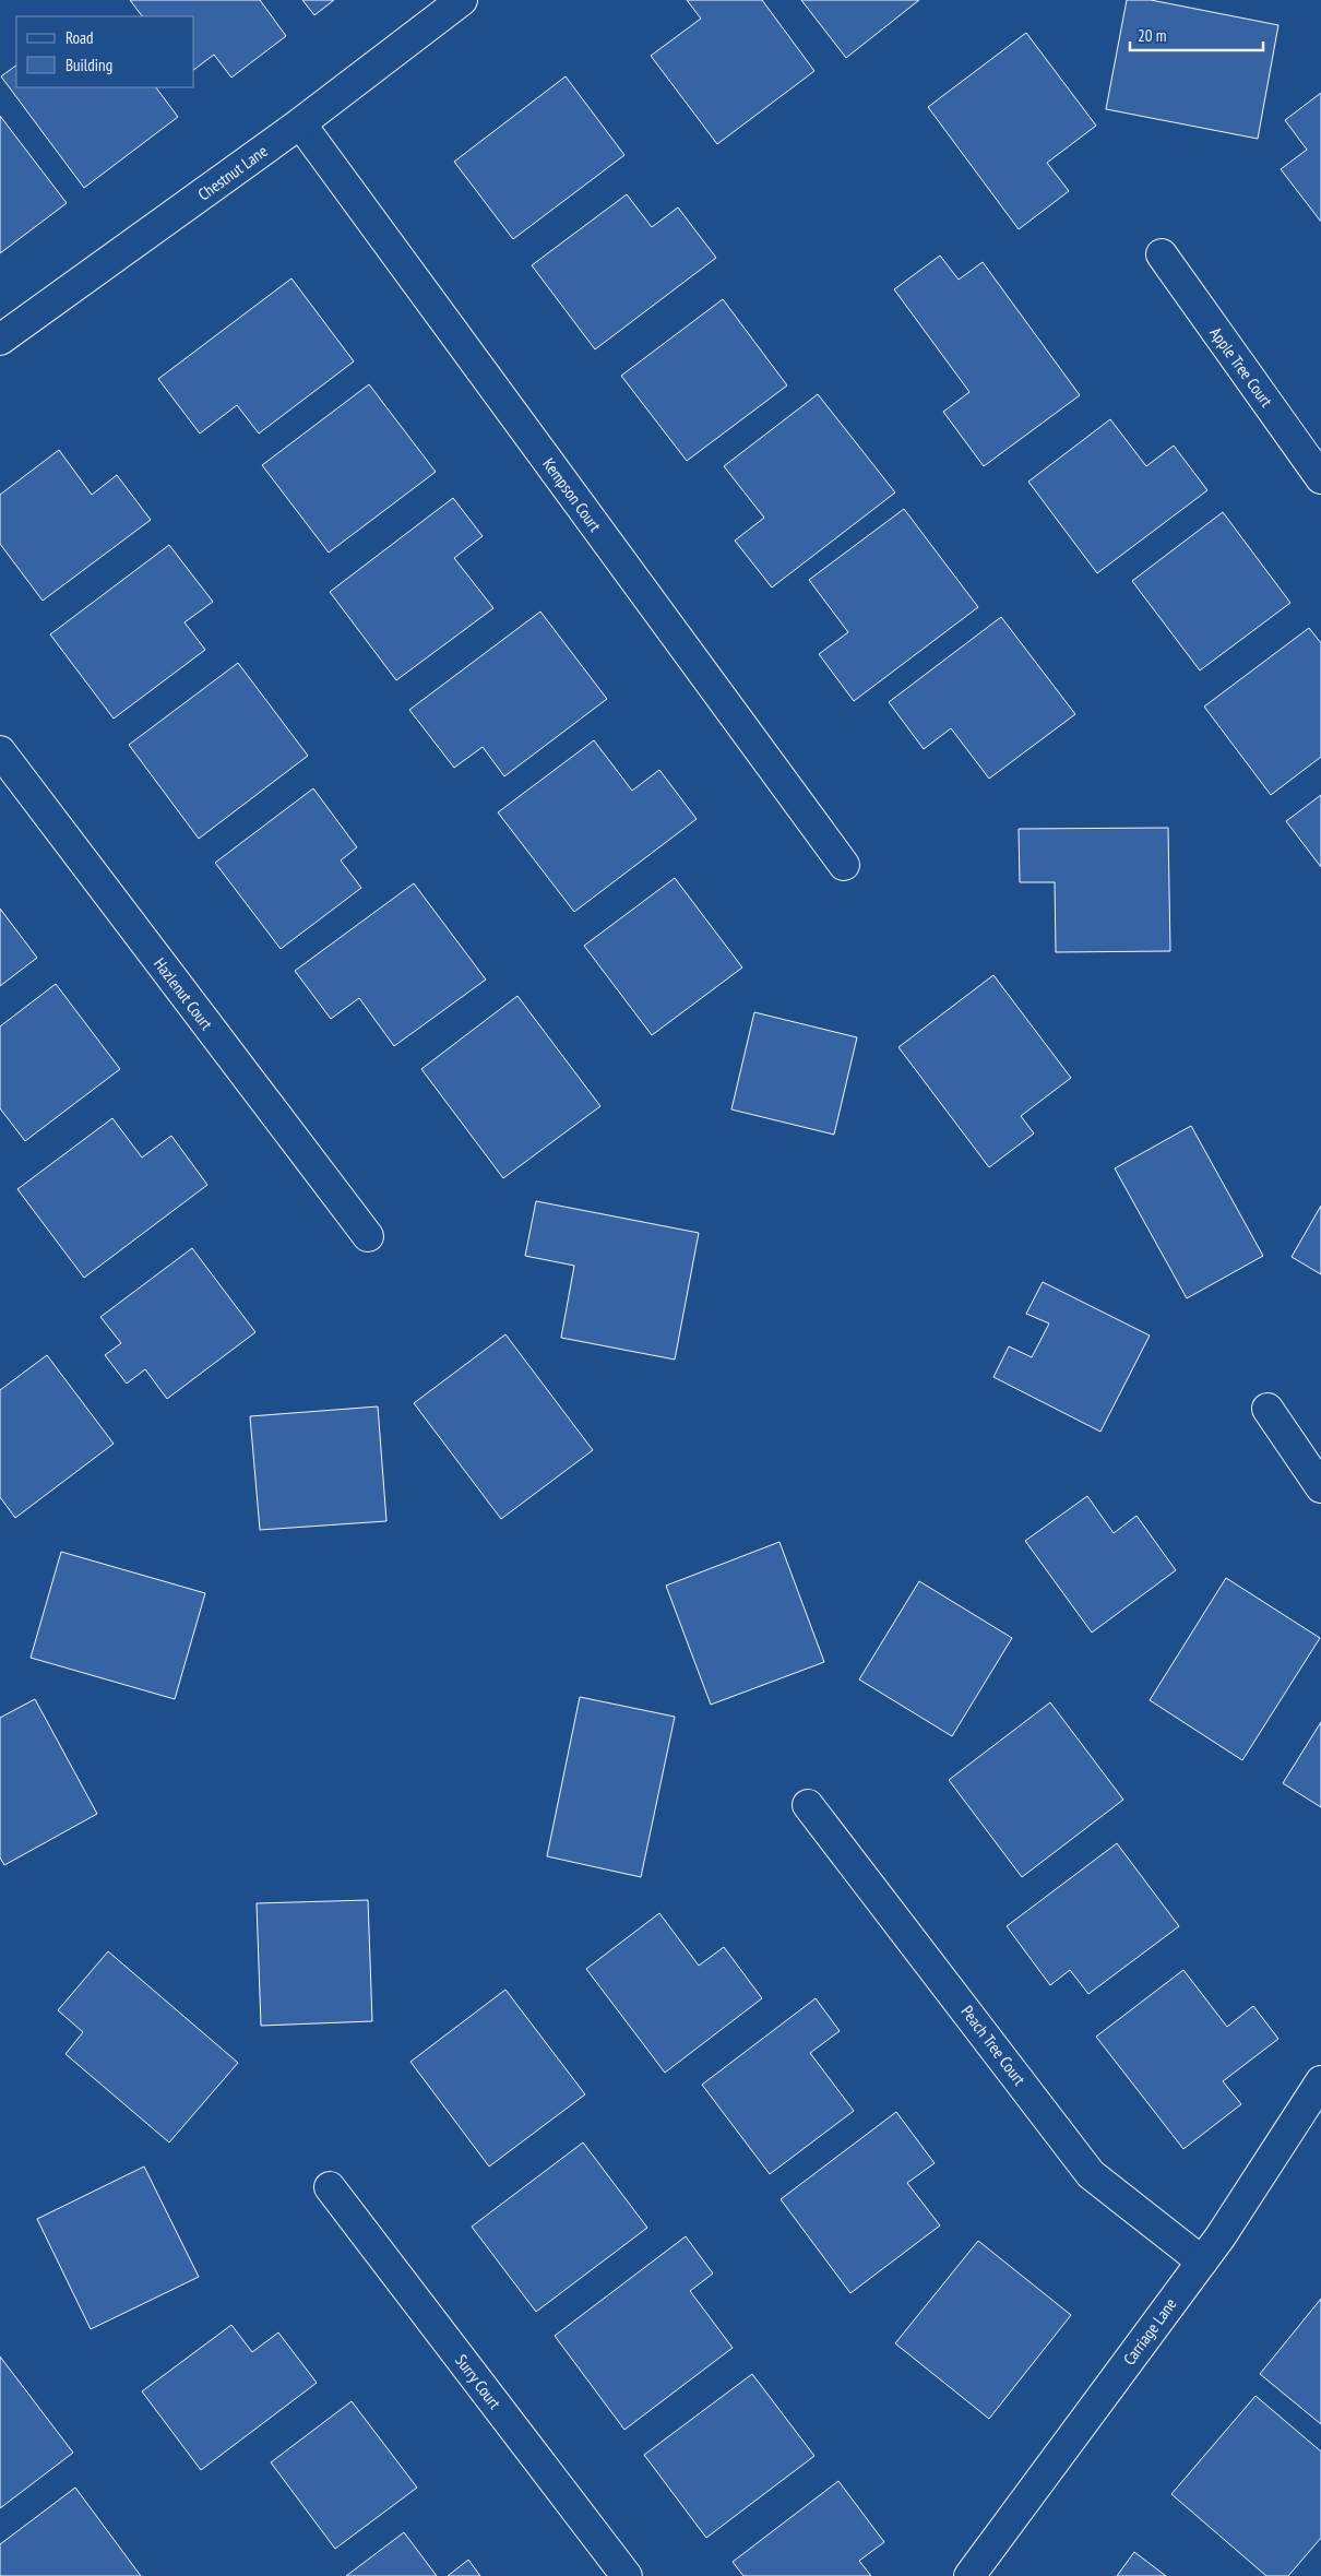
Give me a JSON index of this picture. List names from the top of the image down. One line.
{"streets":{"street":["Chestnut Lane","Apple Tree Court","Kempson Court","Hazlenut Court","Peach Tree Court","Carriage Lane","Surry Court"]},"crossings":[["Chestnut Lane","Kempson Court"],["Peach Tree Court","Carriage Lane"]],"legend":["Road","Building"],"scale_bar":"20 m"}
